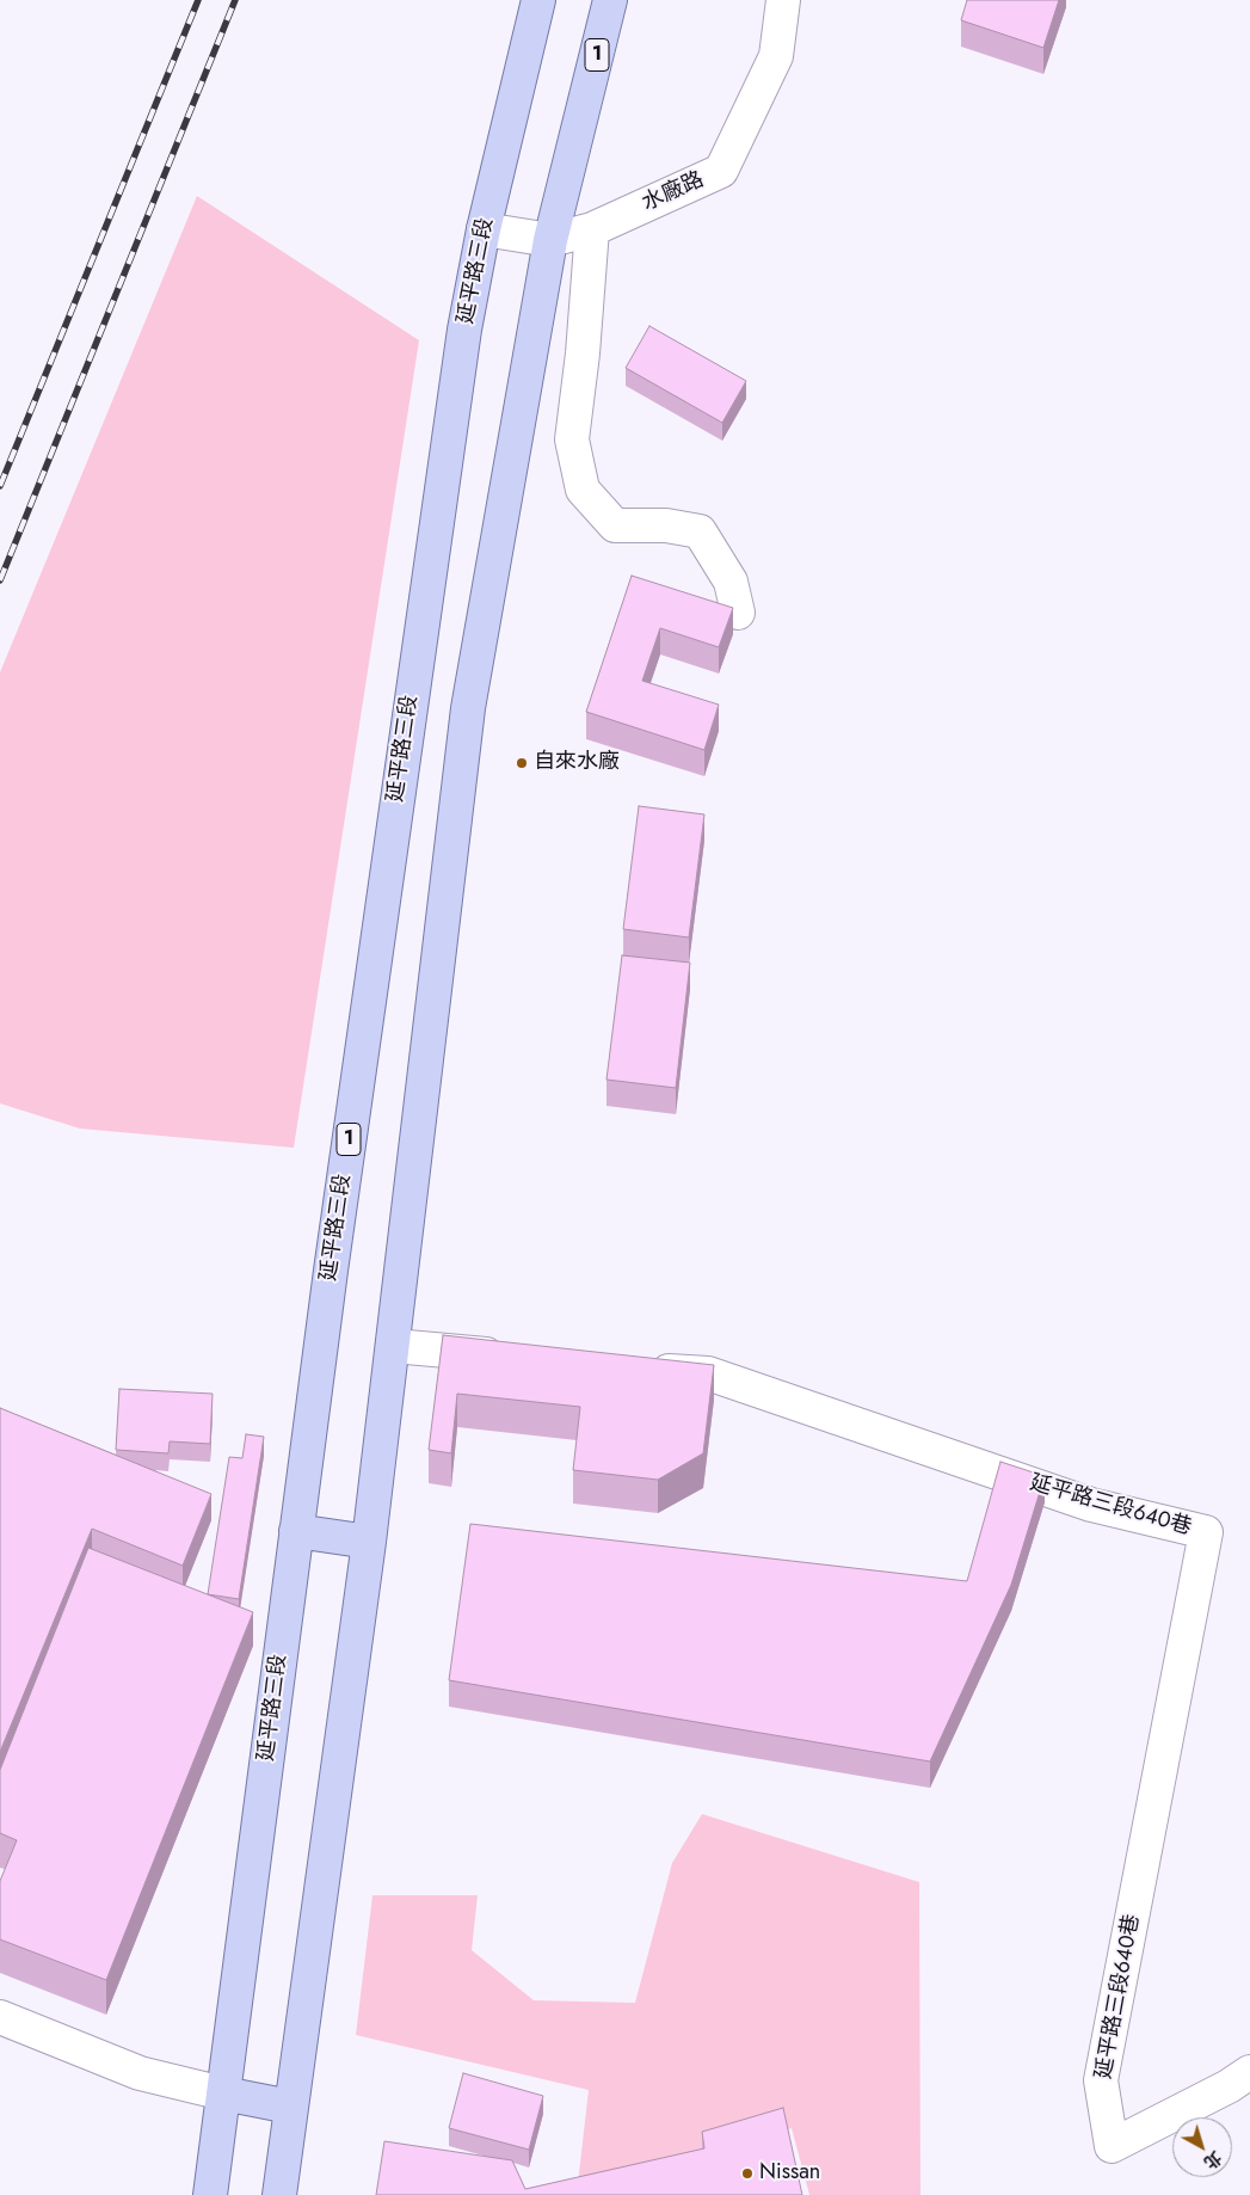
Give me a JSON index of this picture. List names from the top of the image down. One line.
{"streets":{"main road":["1","延平路三段"],"street":["水廠路","延平路三段640巷"]},"crossings":[["1","水廠路"],["水廠路","延平路三段"]],"places":["自來水廠","Nissan"],"north":"bottom right"}
